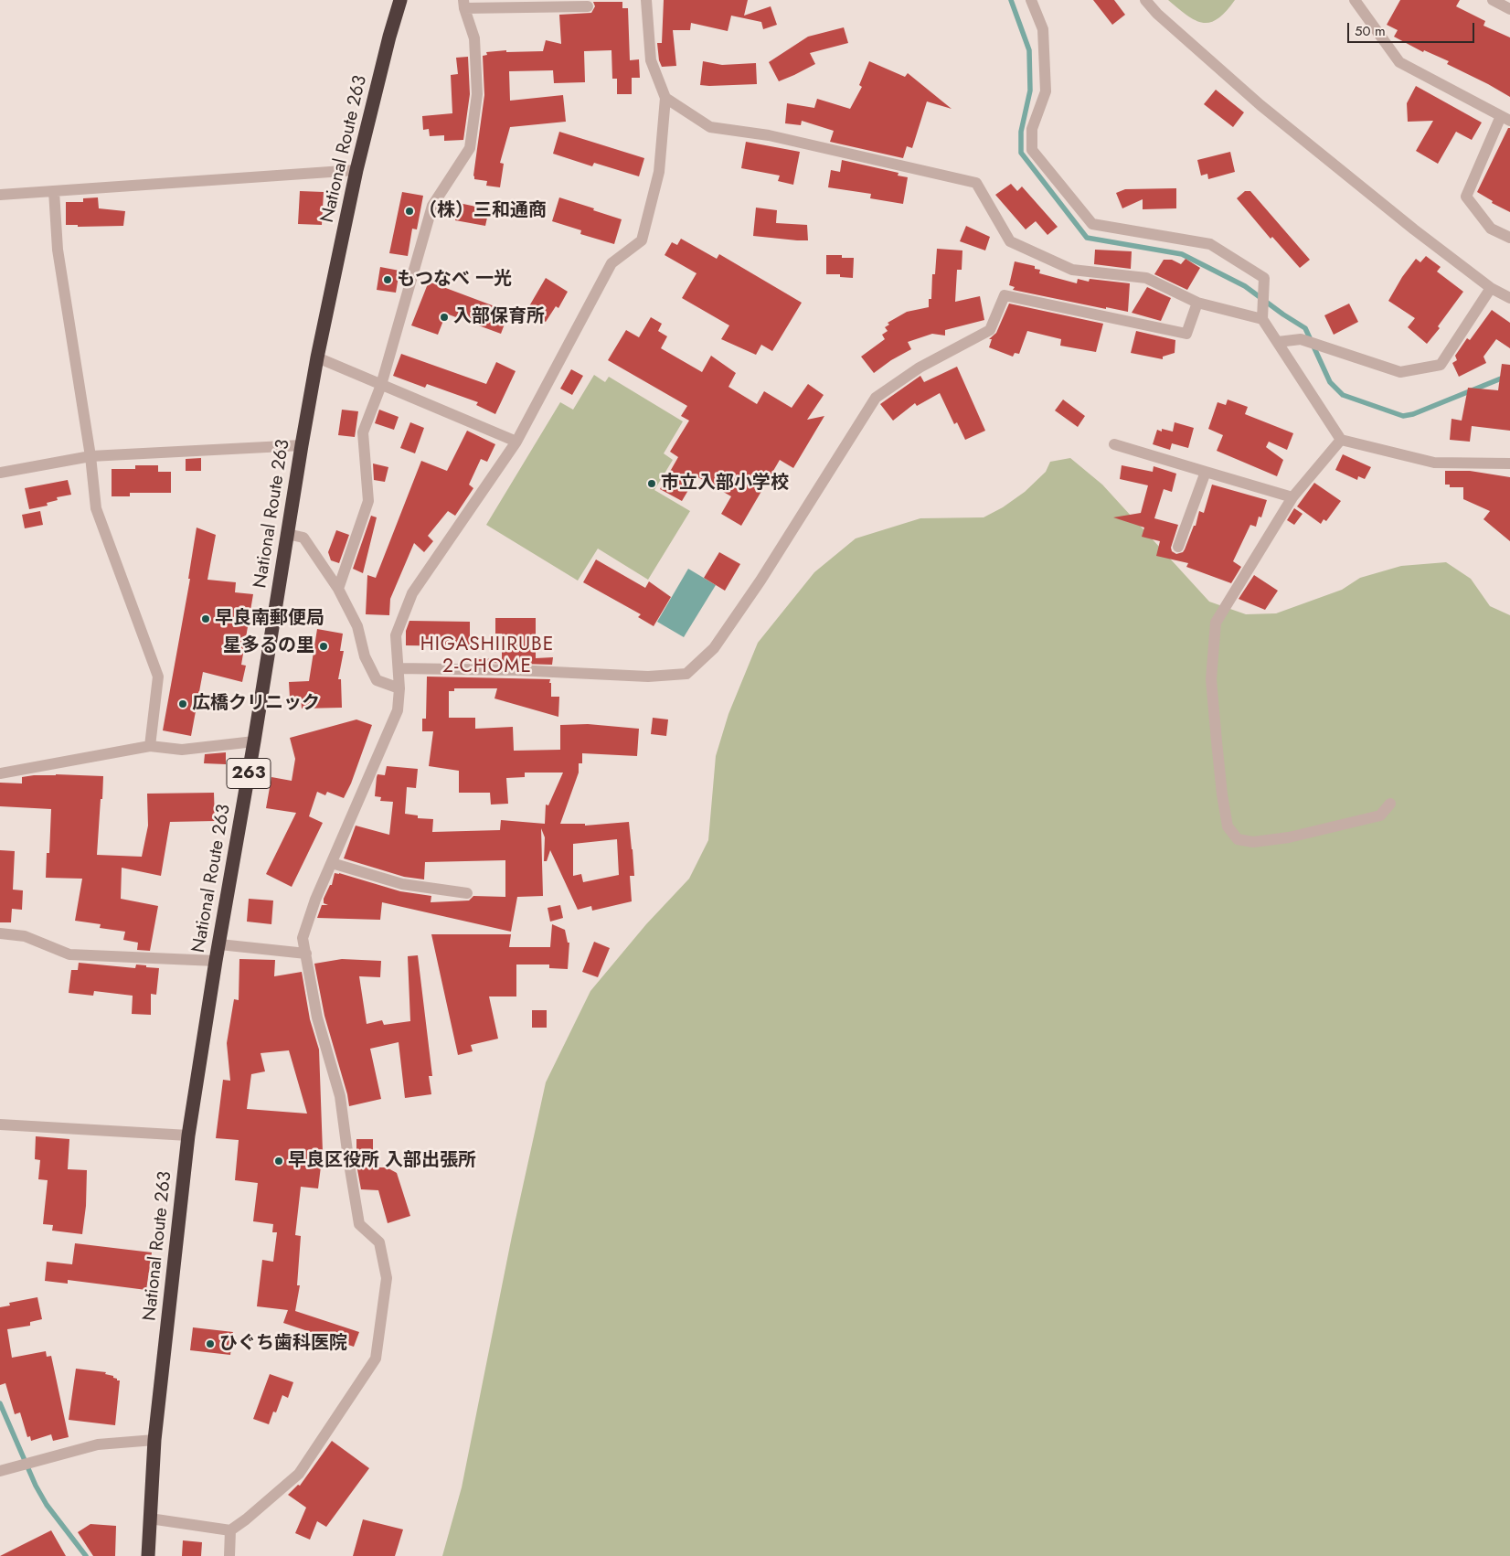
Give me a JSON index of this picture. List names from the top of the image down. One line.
{"streets":{"highway":["National Route 263","263"]},"districts":["HIGASHIIRUBE 2-CHOME"],"places":["（株）三和通商","もつなべ 一光","入部保育所","市立入部小学校","早良南郵便局","星多るの里","広橋クリニック","早良区役所 入部出張所","ひぐち歯科医院"],"scale_bar":"50 m"}
